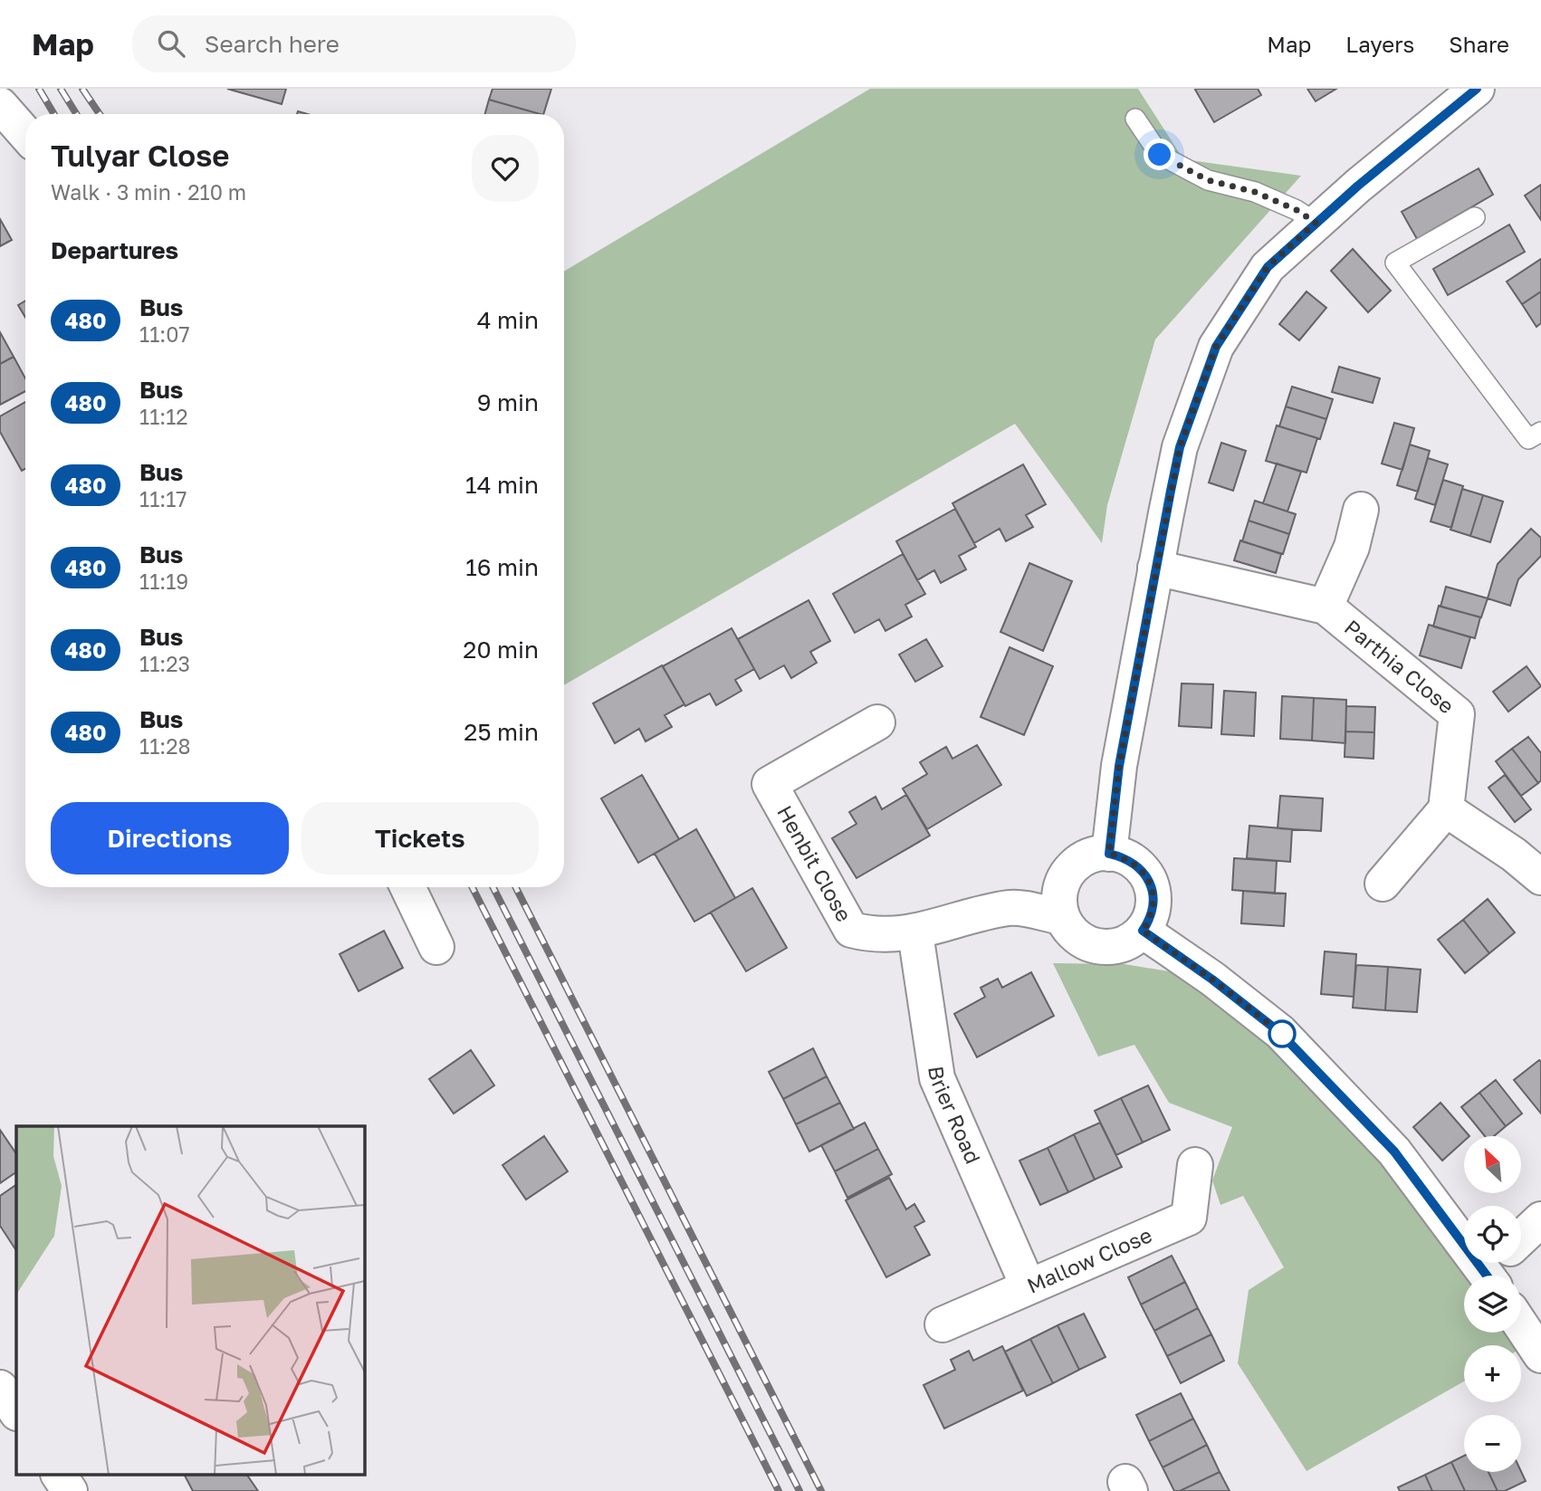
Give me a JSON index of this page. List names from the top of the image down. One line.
{"streets":{"street":["Parthia Close","Henbit Close","Brier Road","Mallow Close"]},"crossings":[["Henbit Close","Brier Road"],["Brier Road","Mallow Close"]],"lines":["bus line 480"],"north":"top left","page":{"header":"Map","search":"Search here","nav":["Map","Layers","Share"],"heading":[["Tulyar Close","Walk · 3 min · 210 m"],"Departures"],"list":[{"mark":"480","name":"Bus","note":"11:07","value":"4 min"},{"mark":"480","name":"Bus","note":"11:12","value":"9 min"},{"mark":"480","name":"Bus","note":"11:17","value":"14 min"},{"mark":"480","name":"Bus","note":"11:19","value":"16 min"},{"mark":"480","name":"Bus","note":"11:23","value":"20 min"},{"mark":"480","name":"Bus","note":"11:28","value":"25 min"}],"buttons":["Directions","Tickets"],"map_buttons":["+","−"]}}
